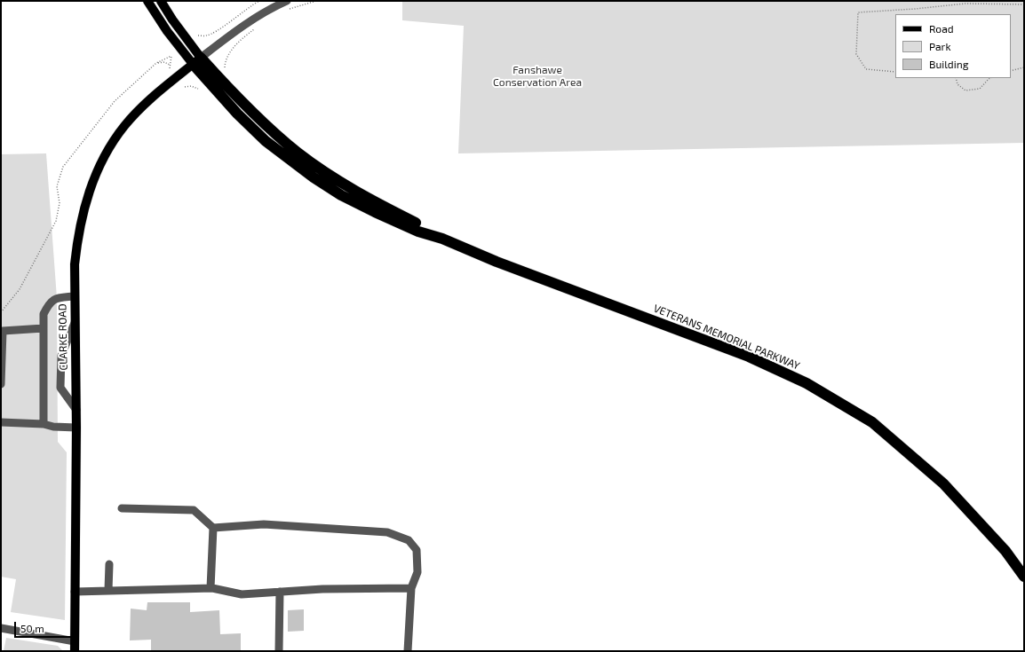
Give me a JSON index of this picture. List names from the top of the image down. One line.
{"streets":{"highway":["VETERANS MEMORIAL PARKWAY"],"main road":["CLARKE ROAD"]},"crossings":[["CLARKE ROAD","VETERANS MEMORIAL PARKWAY"]],"parks":["Fanshawe Conservation Area"],"legend":["Road","Park","Building"],"scale_bar":"50 m"}
